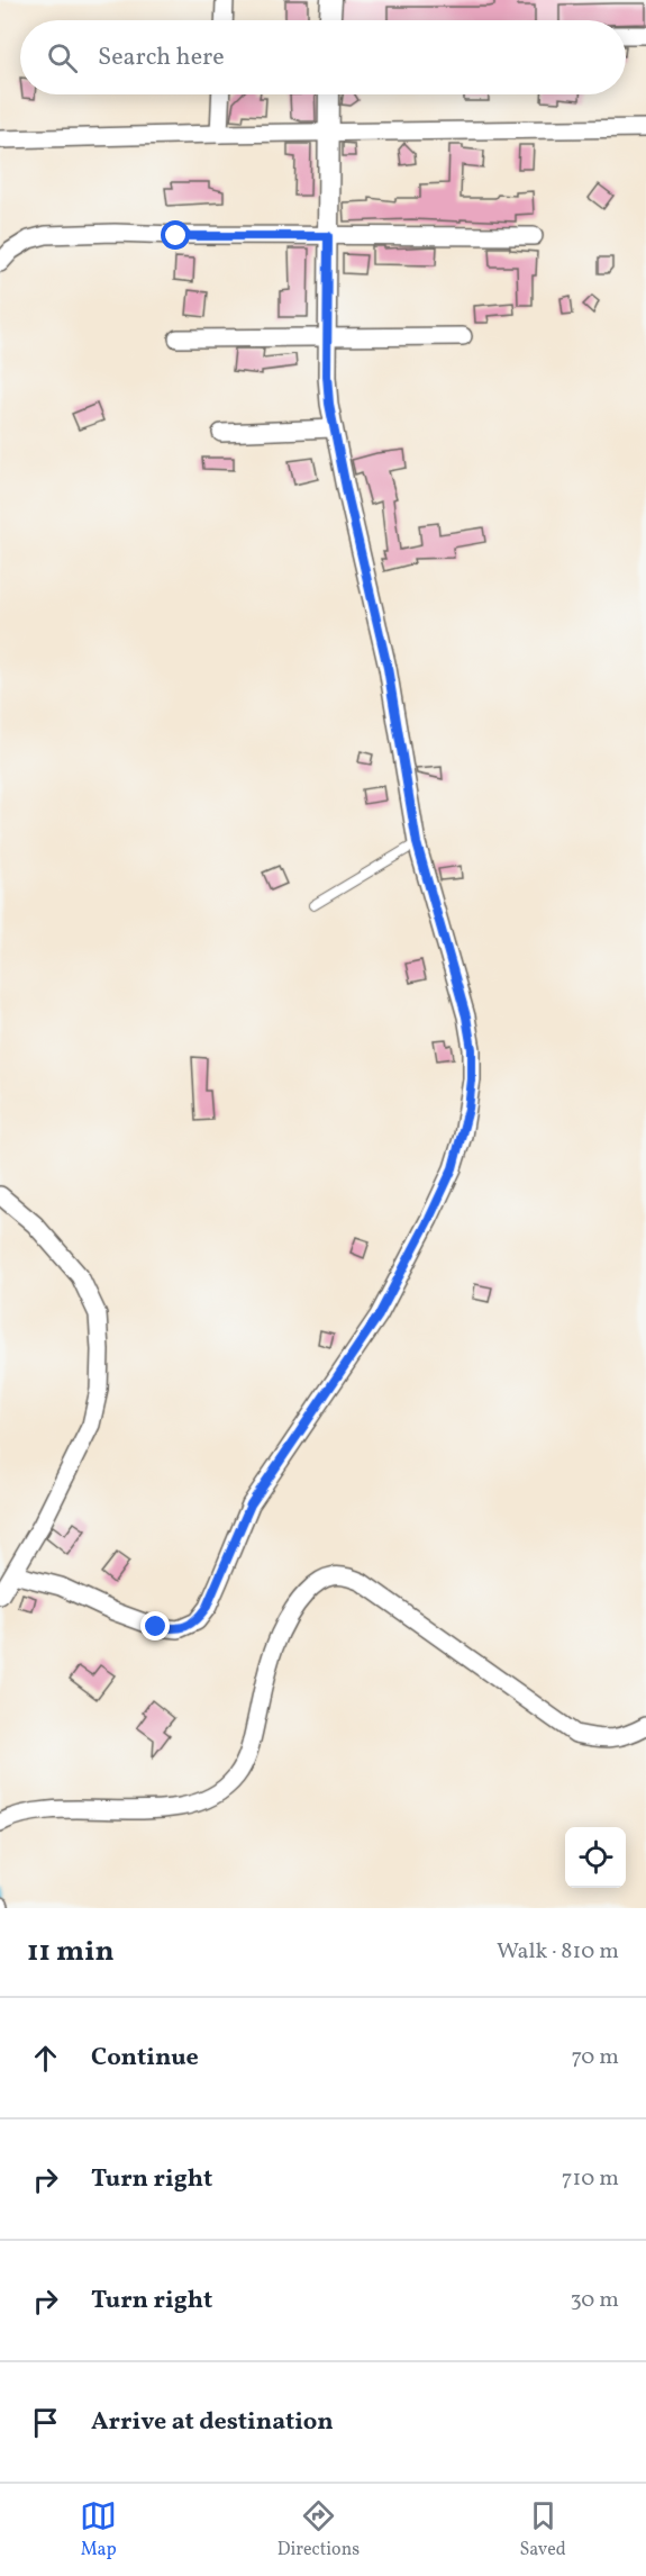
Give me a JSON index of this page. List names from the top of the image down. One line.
{"page":{"search":"Search here","heading":["11 min","Walk · 810 m"],"list":[["Continue","70 m"],["Turn right","710 m"],["Turn right","30 m"],"Arrive at destination"],"nav":["Map","Directions","Saved"]}}
